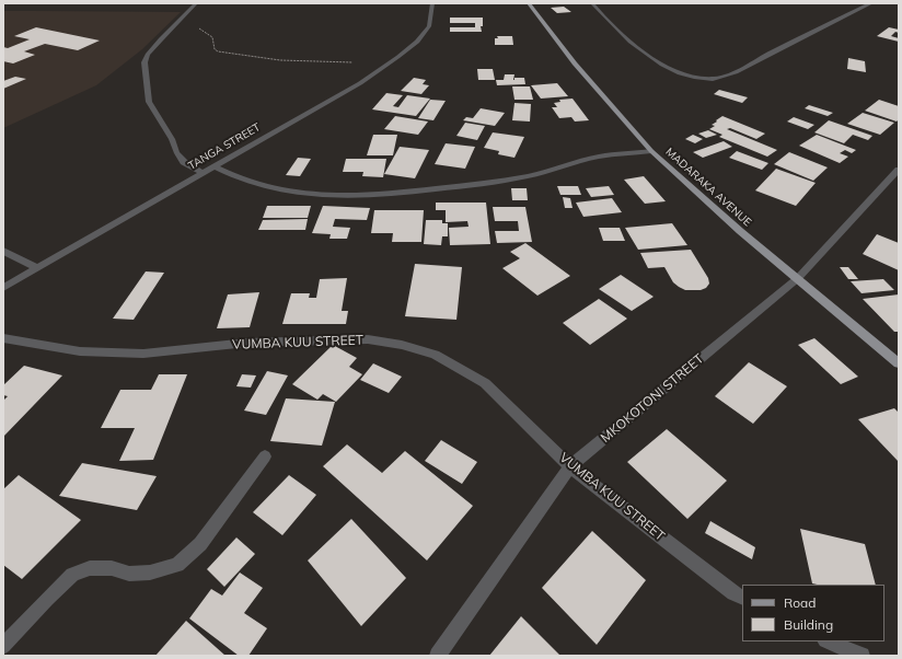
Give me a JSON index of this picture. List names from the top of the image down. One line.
{"streets":{"main road":["MADARAKA AVENUE"],"street":["TANGA STREET","VUMBA KUU STREET","MKOKOTONI STREET"]},"crossings":[["MADARAKA AVENUE","MKOKOTONI STREET"],["VUMBA KUU STREET","MKOKOTONI STREET"]],"legend":["Road","Building"]}
